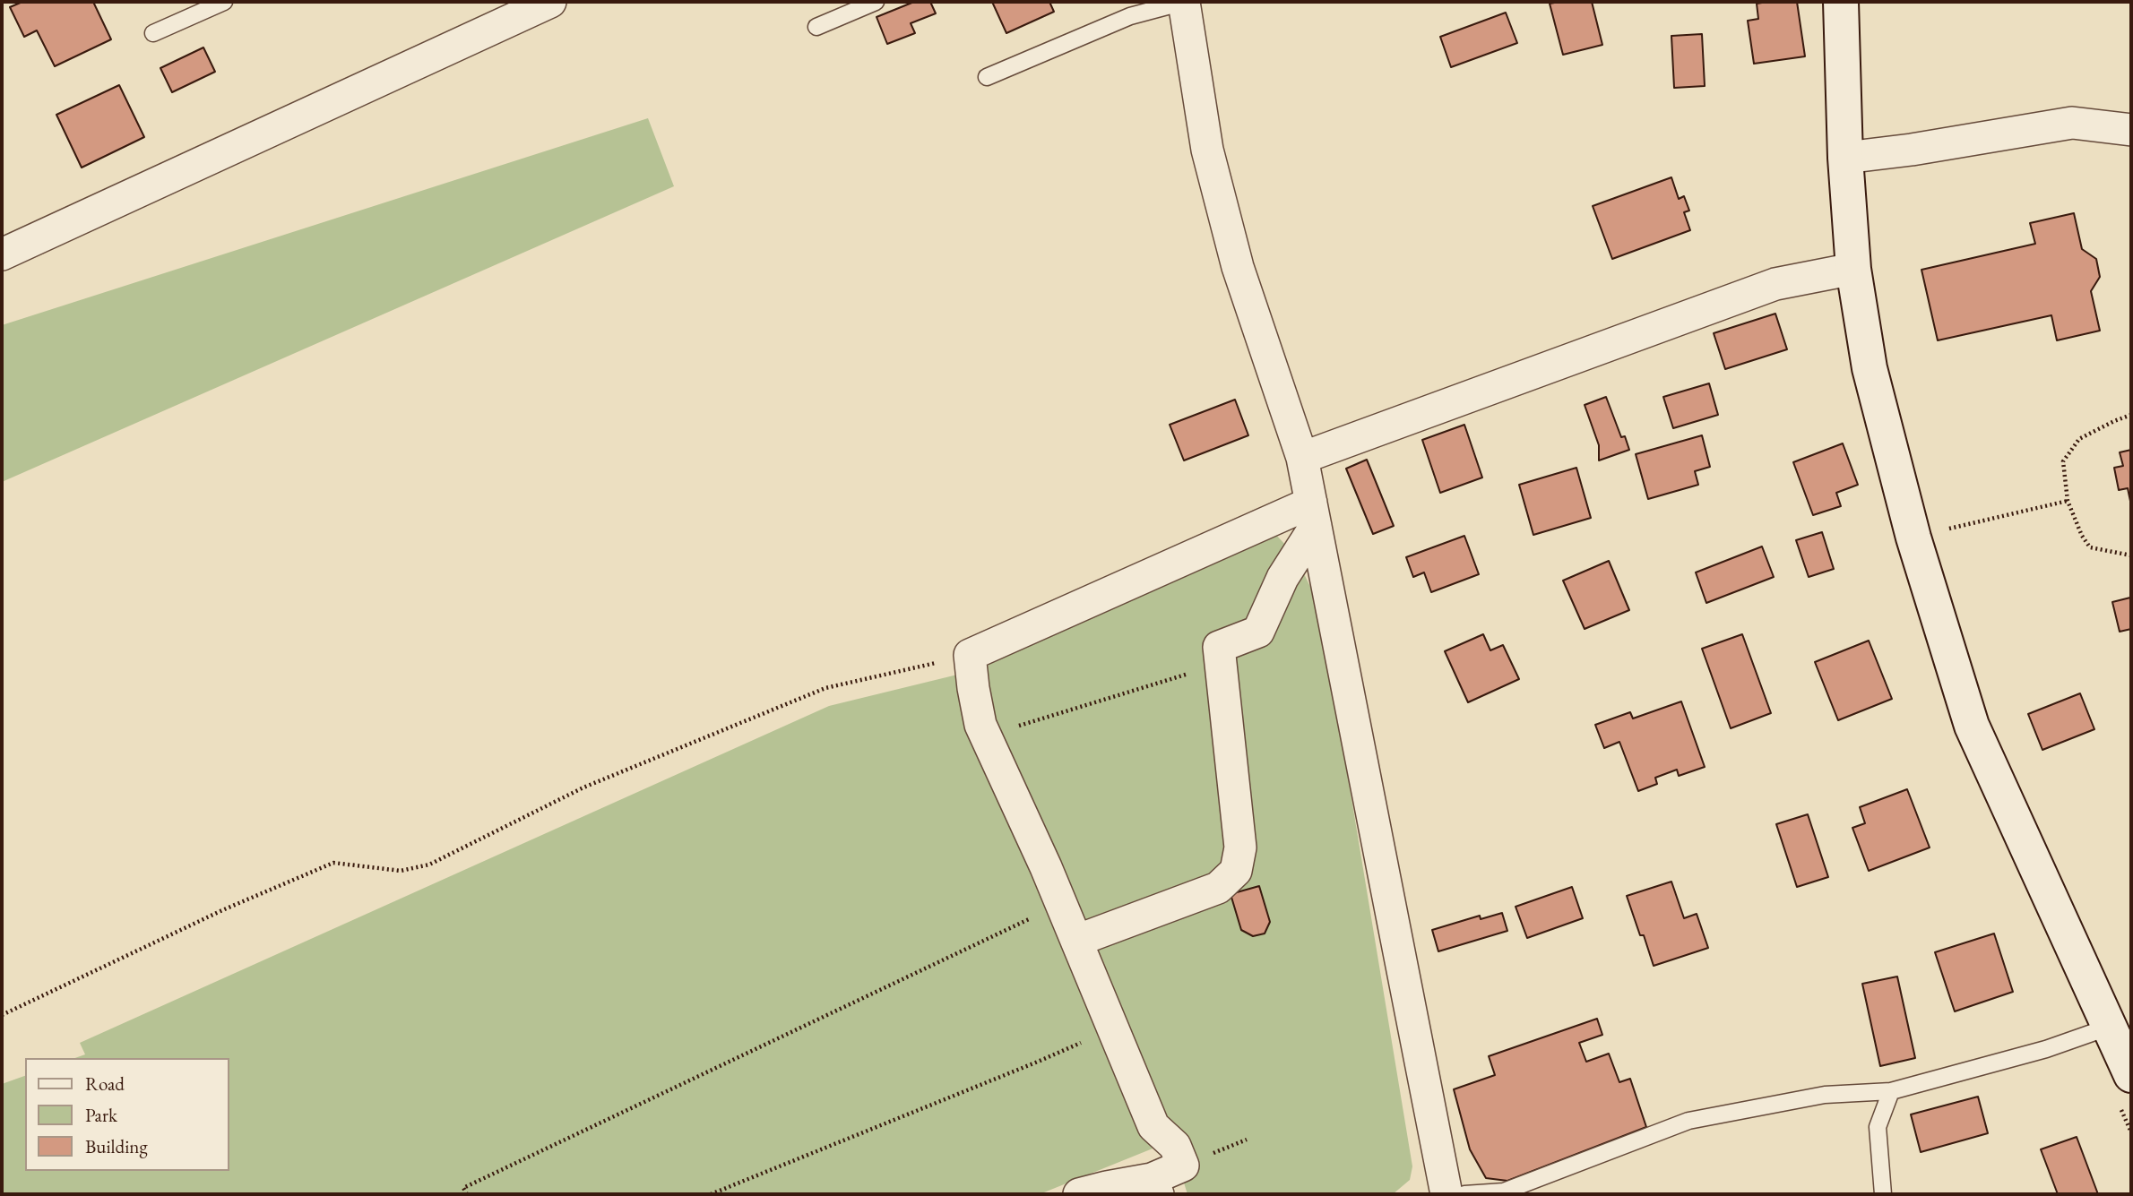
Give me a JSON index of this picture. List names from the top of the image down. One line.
{"legend":["Road","Park","Building"]}
